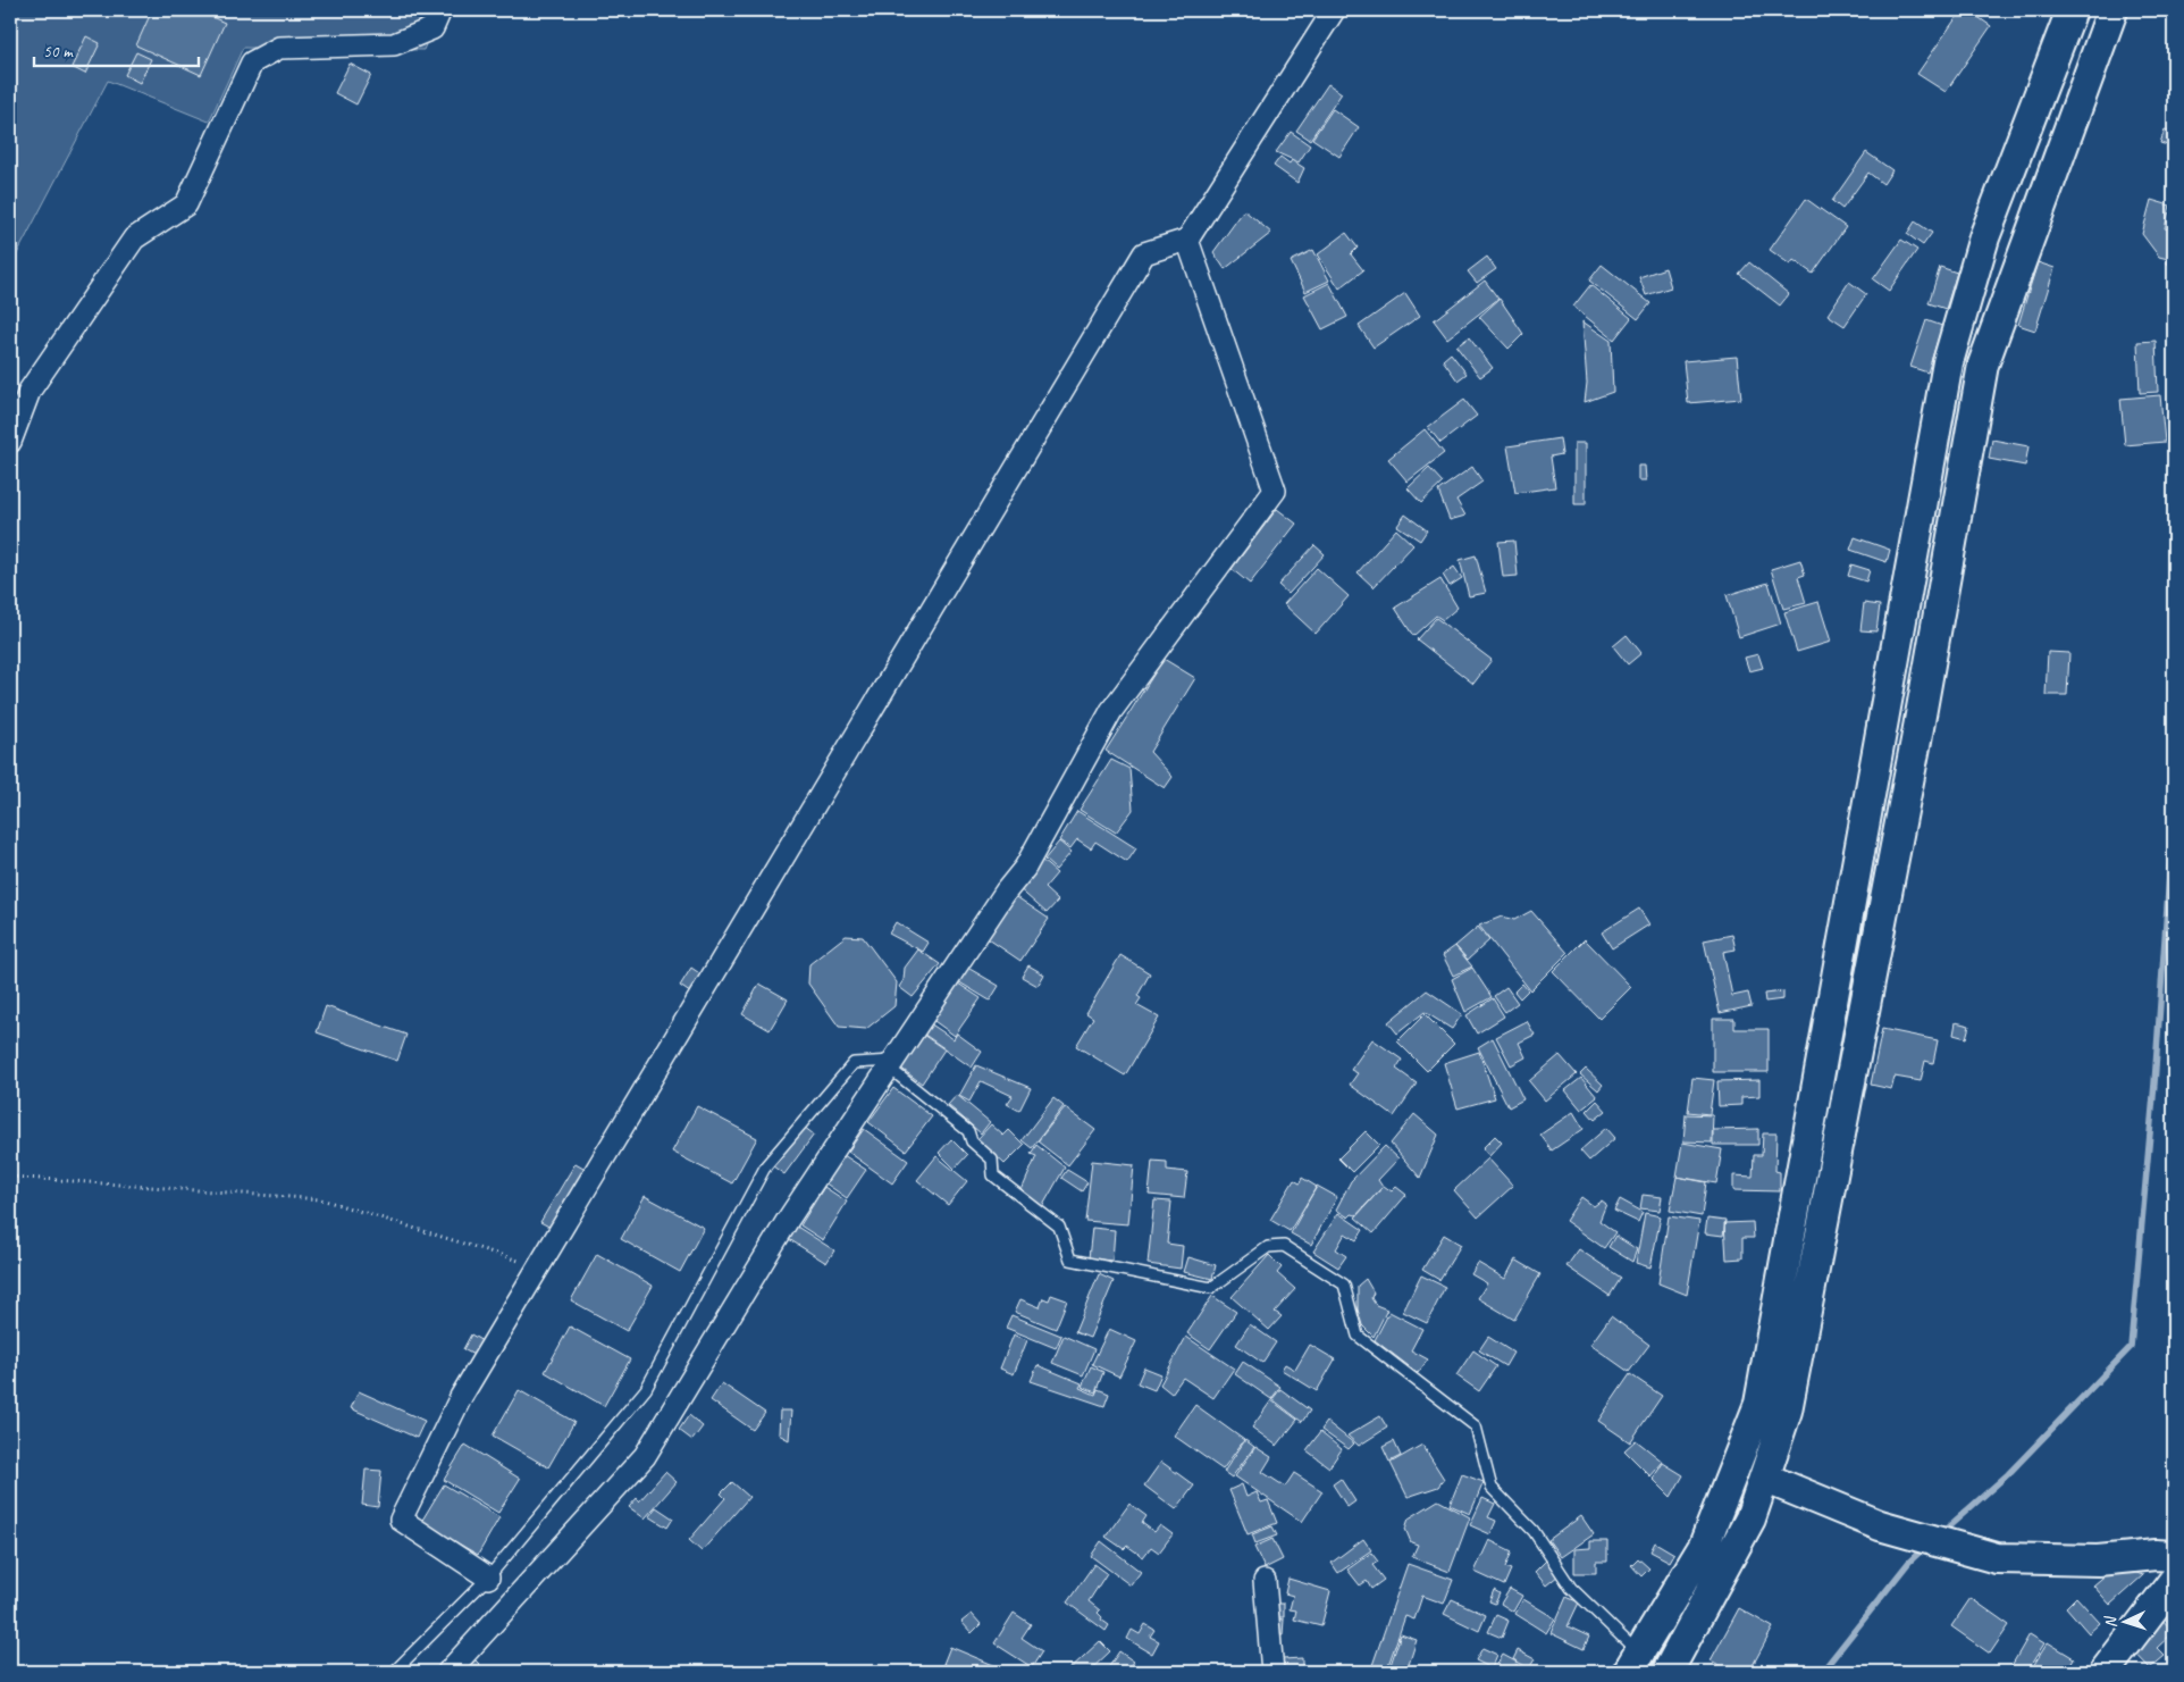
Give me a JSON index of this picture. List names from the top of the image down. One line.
{"scale_bar":"50 m","north":"left"}
